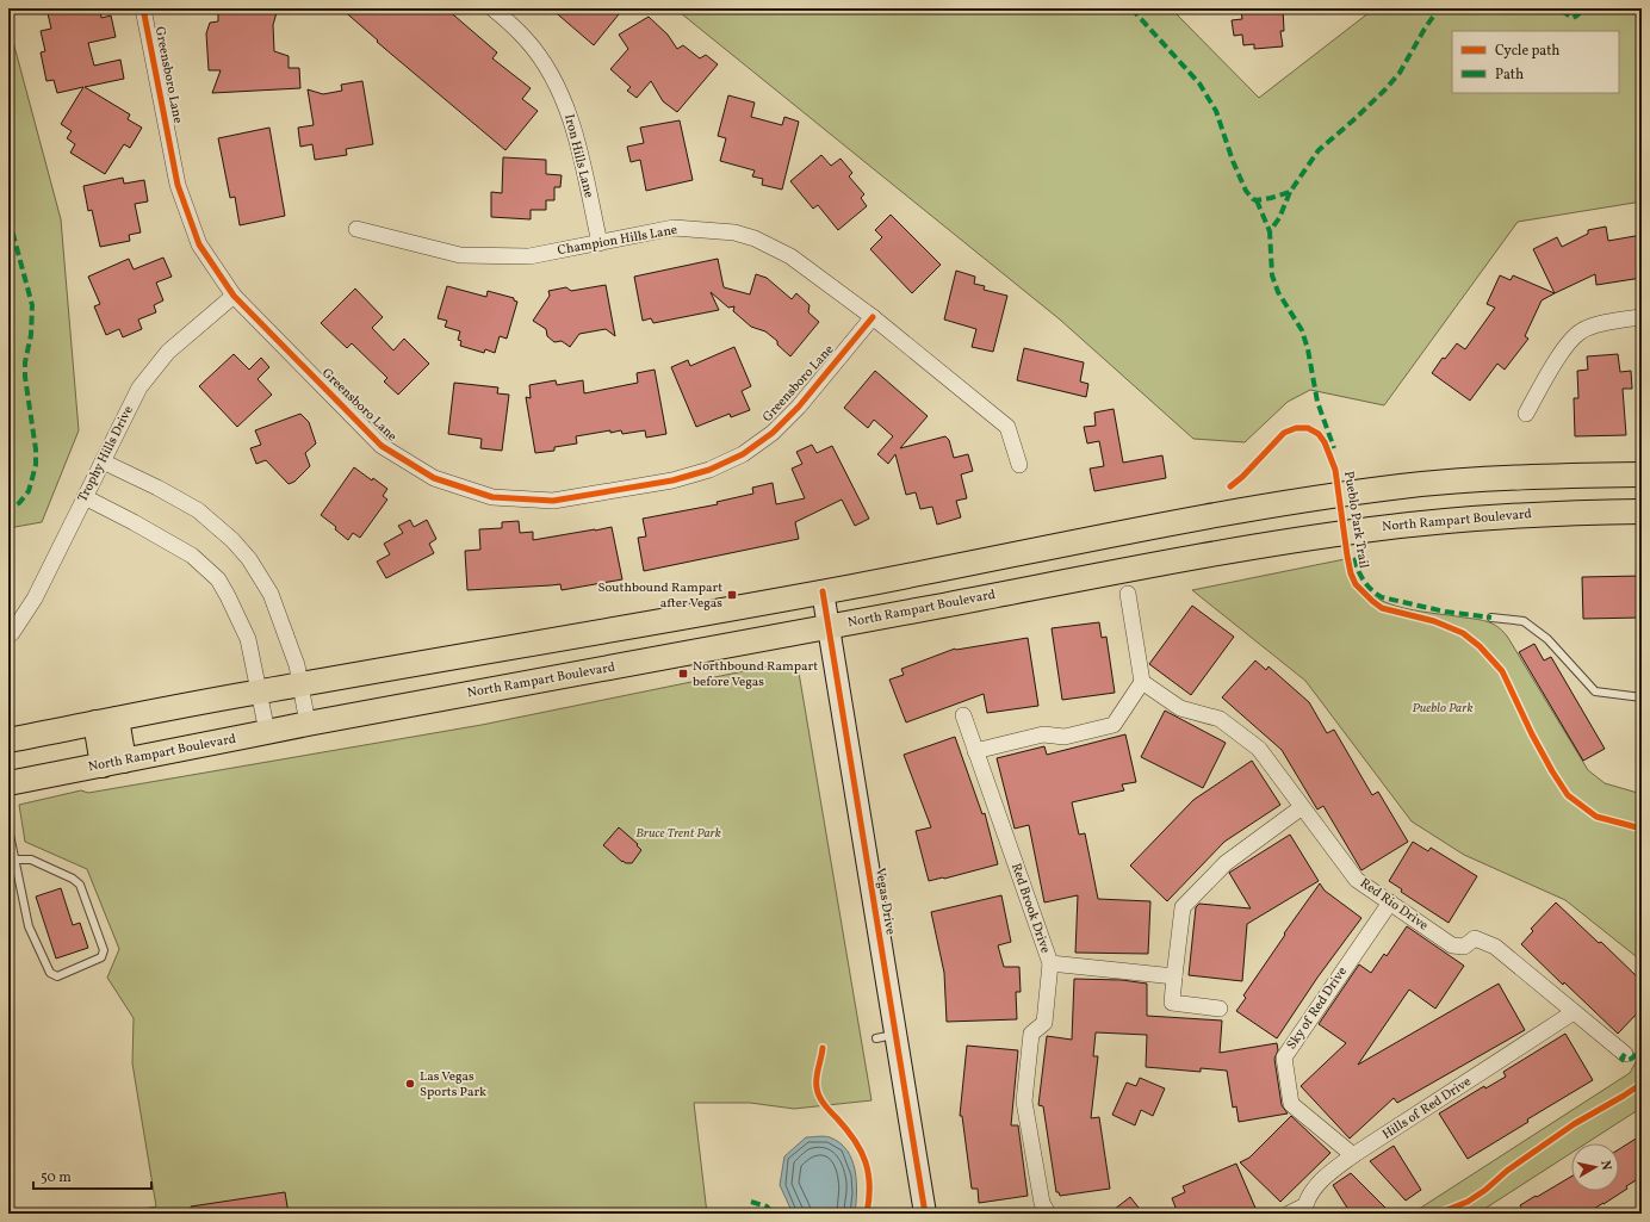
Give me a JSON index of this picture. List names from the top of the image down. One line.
{"streets":{"main road":["North Rampart Boulevard","Vegas Drive"],"street":["Greensboro Lane","Iron Hills Lane","Champion Hills Lane","Trophy Hills Drive","Red Rio Drive","Red Brook Drive","Sky of Red Drive","Hills of Red Drive"],"cycle path":["Pueblo Park Trail"]},"crossings":[["Greensboro Lane","Champion Hills Lane"],["Greensboro Lane","Trophy Hills Drive"],["Iron Hills Lane","Champion Hills Lane"],["North Rampart Boulevard","Vegas Drive"],["Red Rio Drive","Sky of Red Drive"],["Red Rio Drive","Hills of Red Drive"],["Sky of Red Drive","Hills of Red Drive"]],"parks":["Pueblo Park","Bruce Trent Park"],"places":{"transit":["Southbound Rampart after Vegas","Northbound Rampart before Vegas"],"other":["Las Vegas Sports Park"]},"legend":["Cycle path","Path"],"scale_bar":"50 m","north":"right"}
